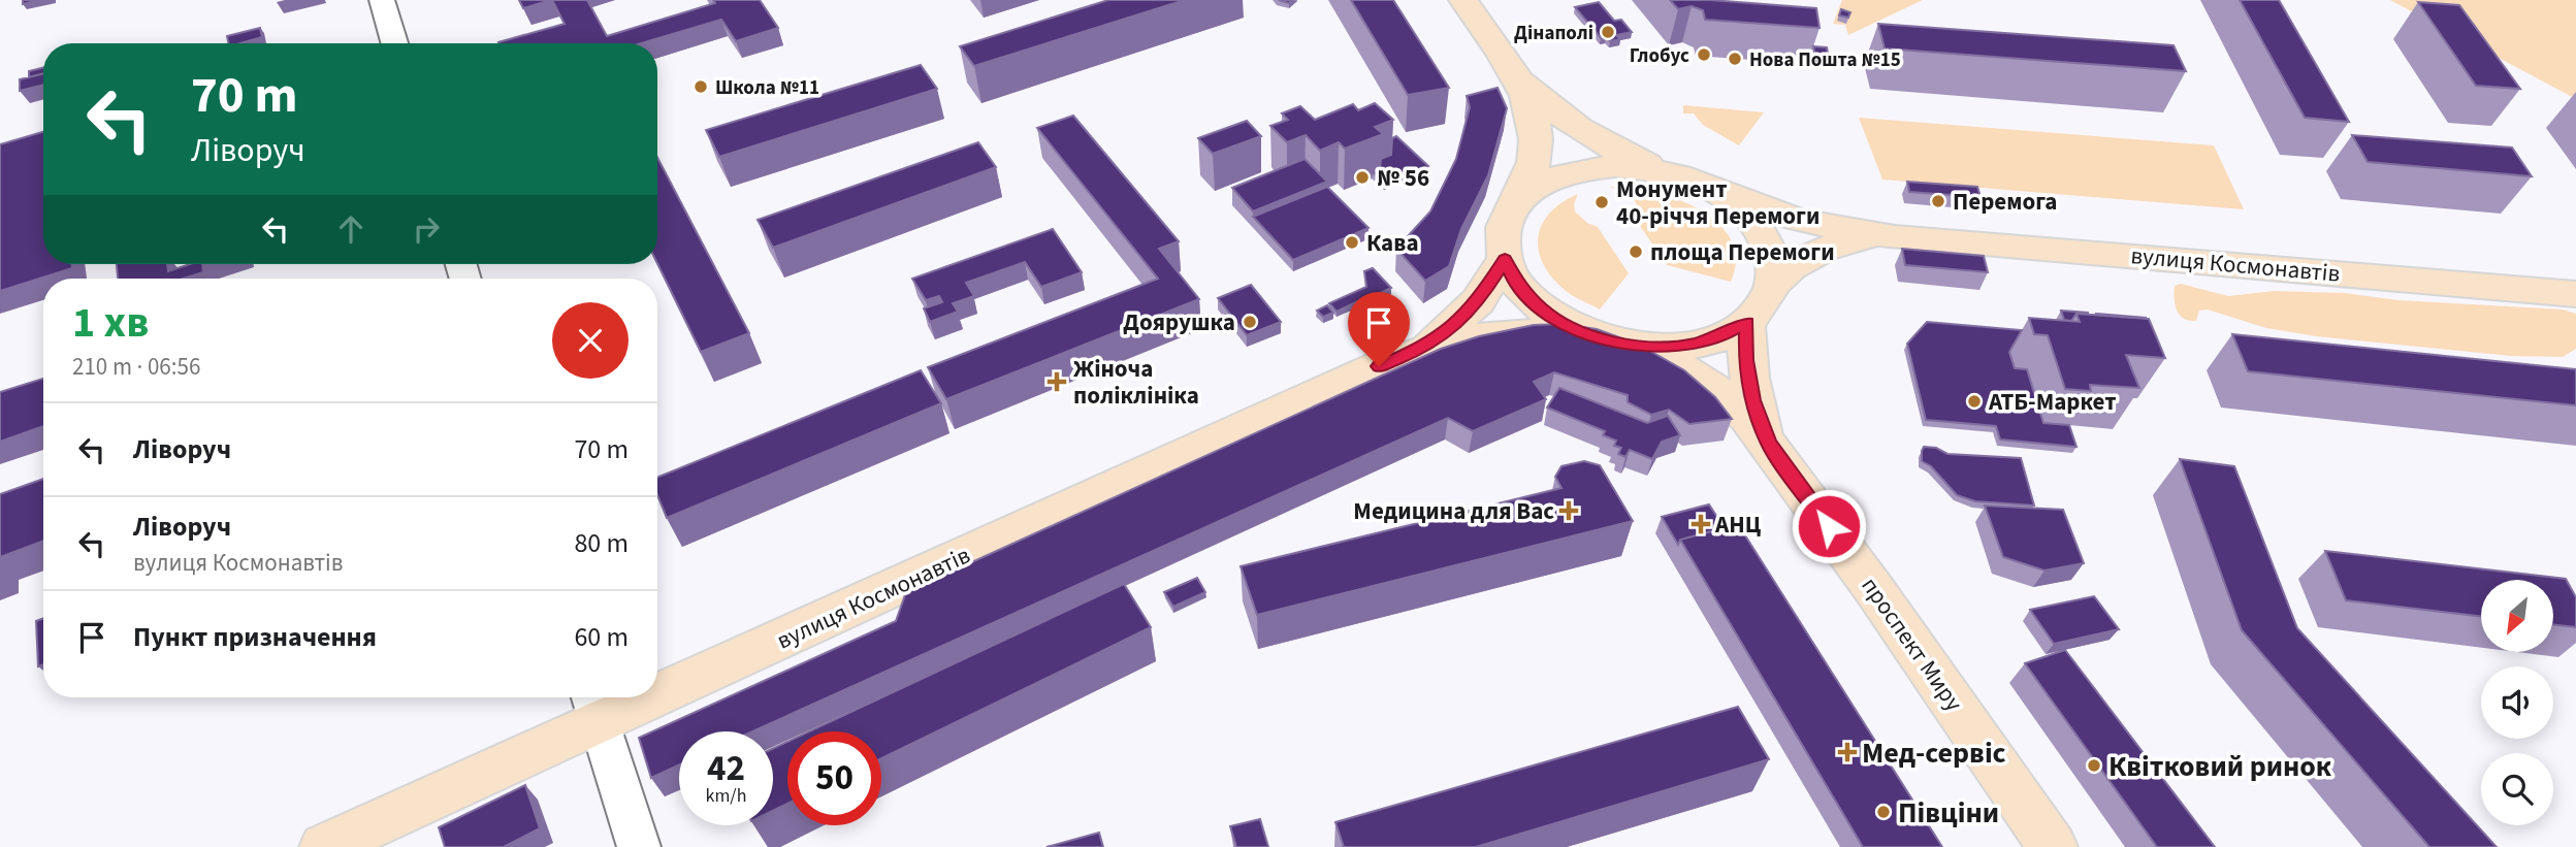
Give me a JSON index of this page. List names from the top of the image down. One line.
{"streets":{"main road":["вулиця Космонавтів","проспект Миру"]},"crossings":[["вулиця Космонавтів","проспект Миру"]],"places":{"other":["Дінаполі","Глобус","Нова Пошта №15","Школа №11","№ 56","Перемога","Монумент 40-річчя Перемоги","Кава","площа Перемоги","Доярушка","АТБ-Маркет","Квітковий ринок","Півціни"],"health":["Жіноча поліклініка","Медицина для Вас","АНЦ","Мед-сервіс"]},"north":"bottom left","page":{"turn":["70 m","Ліворуч"],"heading":["1 хв","210 m · 06:56"],"list":[{"name":"Ліворуч","value":"70 m"},{"name":"Ліворуч","note":"вулиця Космонавтів","value":"80 m"},{"name":"Пункт призначення","value":"60 m"}],"speed":"42 km/h","limit":"50"}}
